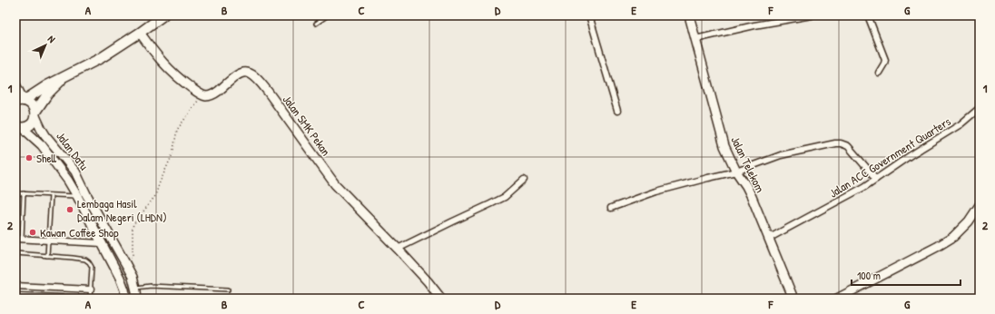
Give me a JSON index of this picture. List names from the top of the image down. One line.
{"streets":{"street":["Jalan SMK Pekan","Jalan Datu","Jalan ACC Government Quarters","Jalan Telekom"]},"crossings":[["Jalan ACC Government Quarters","Jalan Telekom"]],"places":["Shell","Lembaga Hasil Dalam Negeri (LHDN)","Kawan Coffee Shop"],"scale_bar":"100 m","north":"top right","grid":{"columns":["A","B","C","D","E","F","G"],"rows":["1","2"]}}
